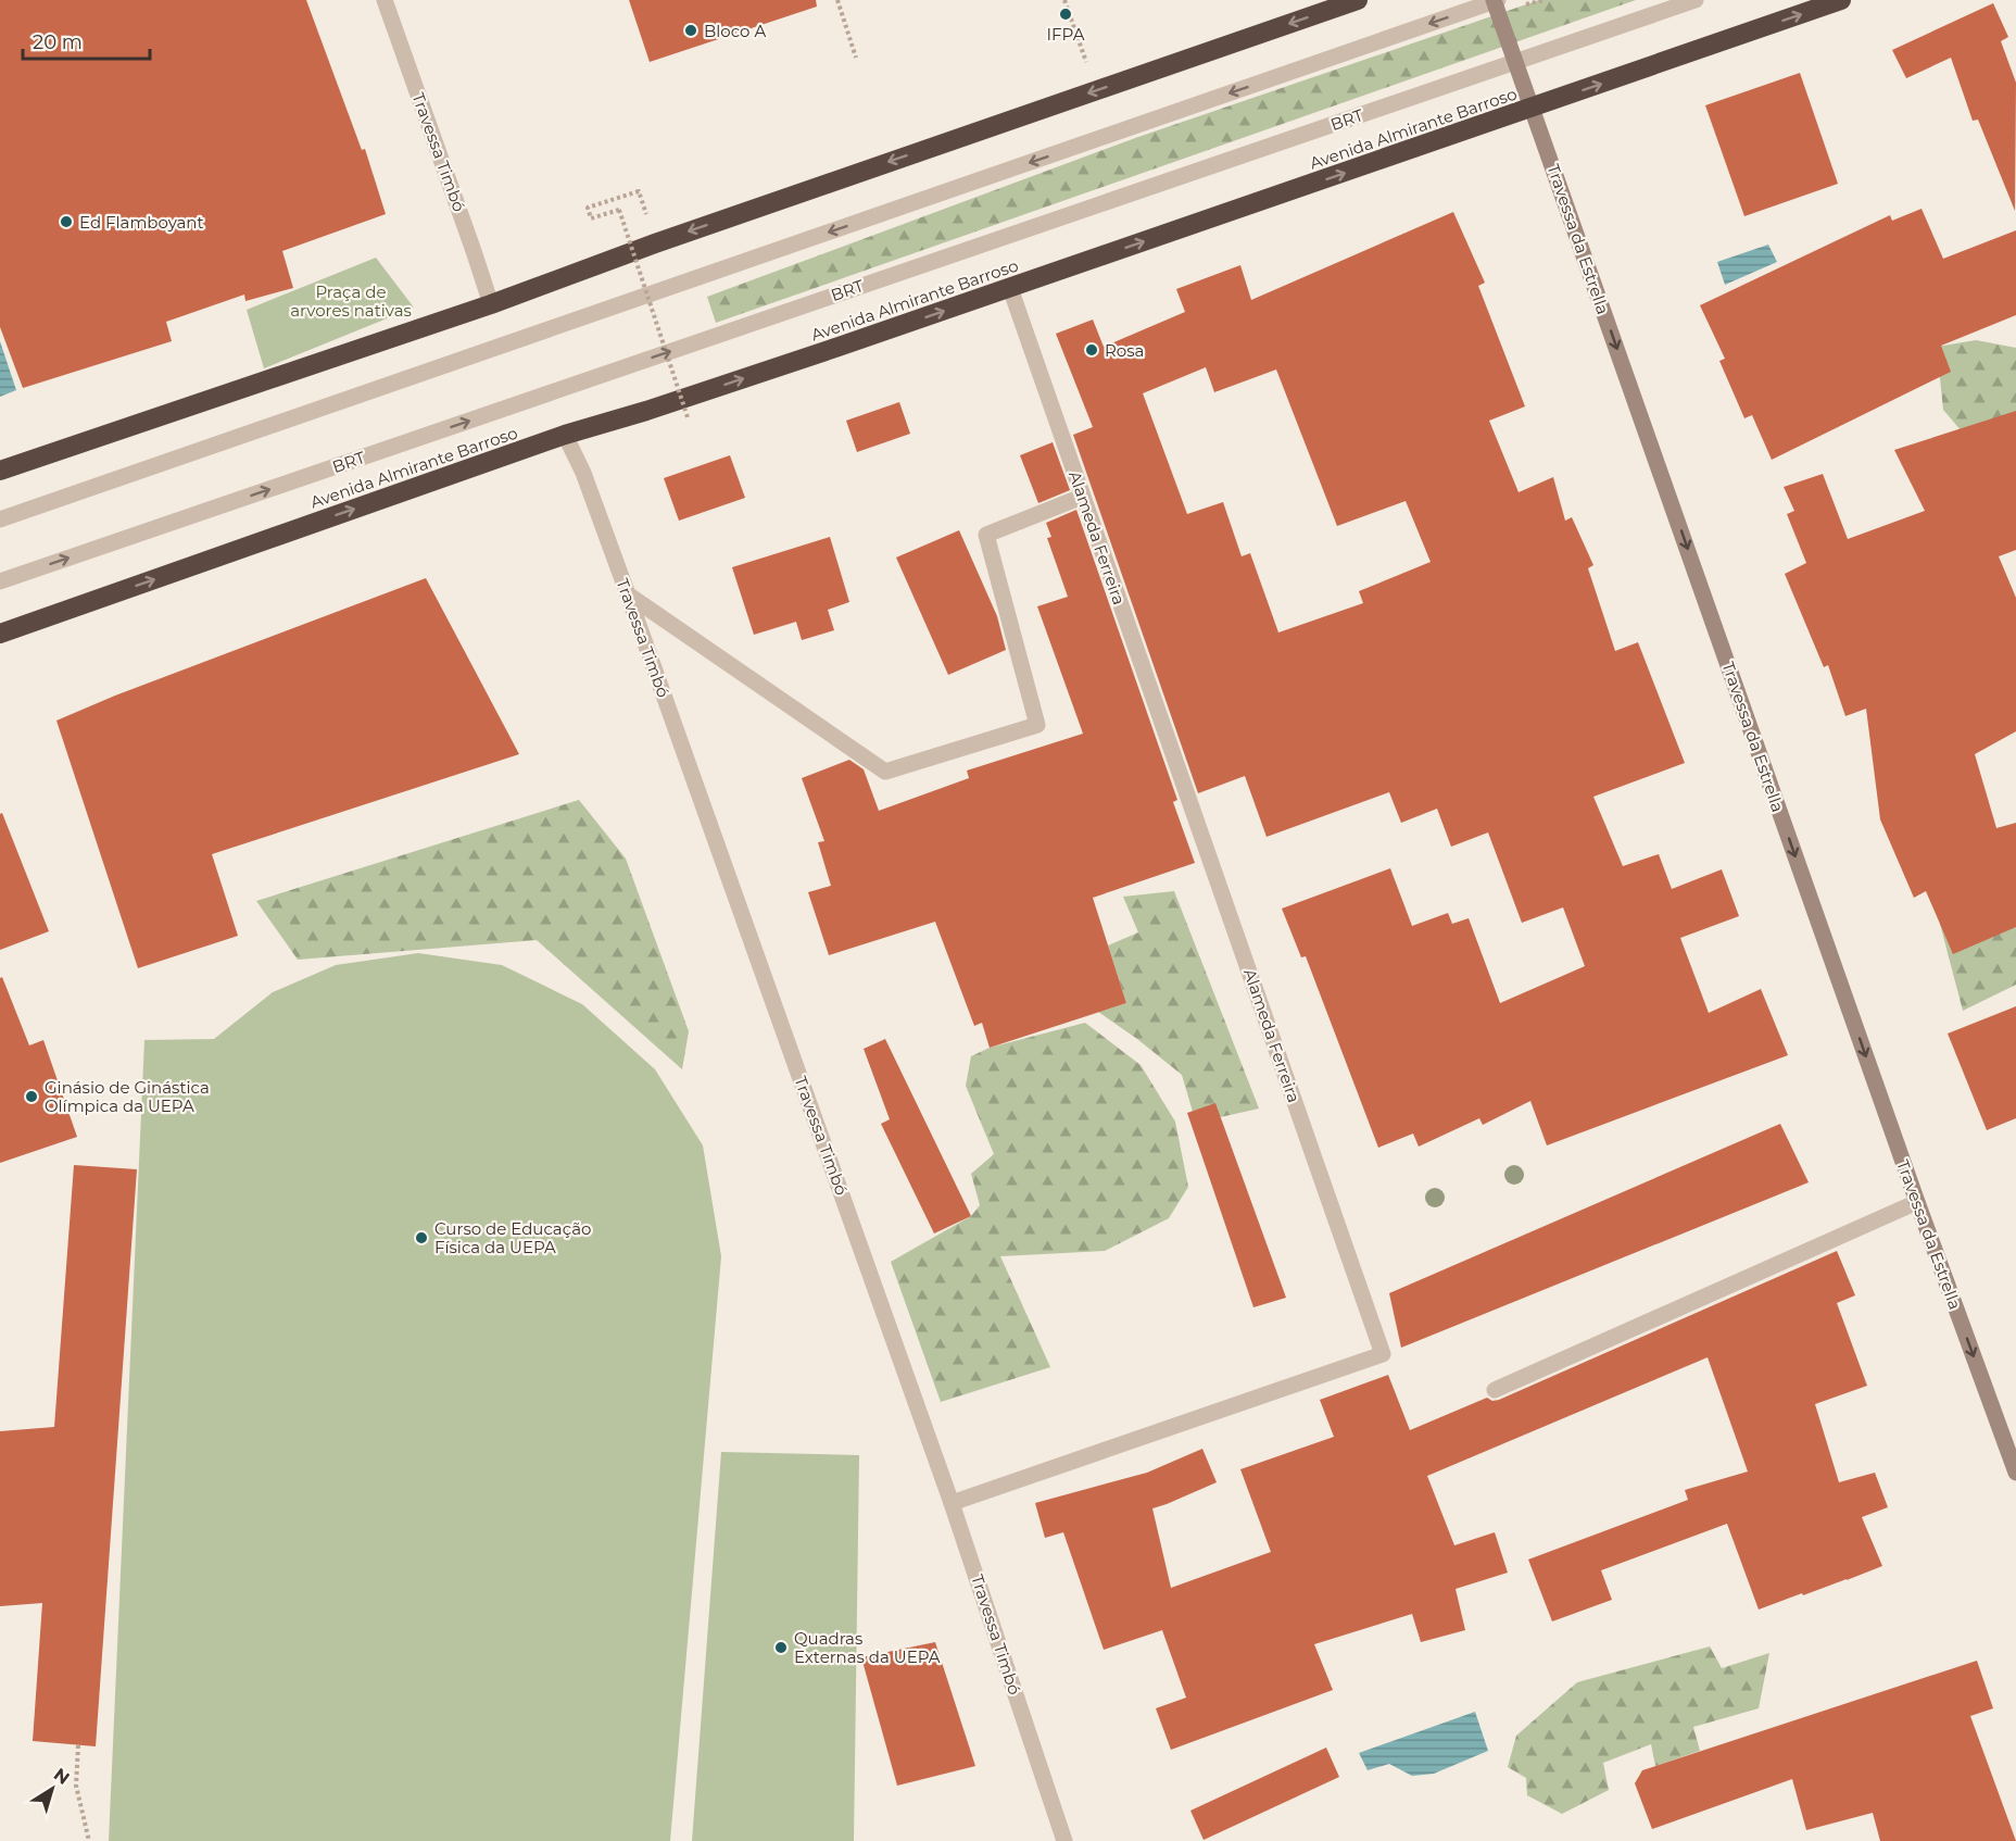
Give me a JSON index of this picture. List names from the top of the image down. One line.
{"streets":{"highway":["Avenida Almirante Barroso"],"street":["BRT","Travessa Timbó","Travessa da Estrella","Alameda Ferreira"]},"crossings":[["BRT","Travessa da Estrella"],["Avenida Almirante Barroso","Travessa Timbó"],["Avenida Almirante Barroso","Travessa da Estrella"],["Avenida Almirante Barroso","Alameda Ferreira"],["Travessa Timbó","Alameda Ferreira"]],"one_way":["Travessa da Estrella"],"parks":["Praça de arvores nativas"],"places":["IFPA","Bloco A","Ed Flamboyant","Rosa","Ginásio de Ginástica Olímpica da UEPA","Curso de Educação Física da UEPA","Quadras Externas da UEPA"],"scale_bar":"20 m","north":"top right"}
